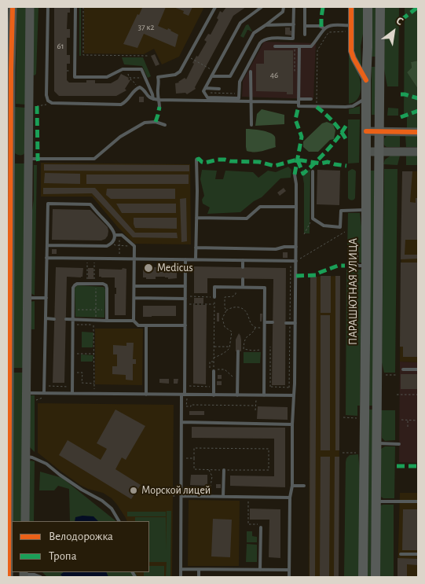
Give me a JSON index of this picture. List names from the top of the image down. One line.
{"streets":{"main road":["ПАРАШЮТНАЯ УЛИЦА"]},"places":["Medicus","Морской лицей"],"house_numbers":["37 к2","61","46"],"legend":["Велодорожка","Тропа"],"north":"top right"}
